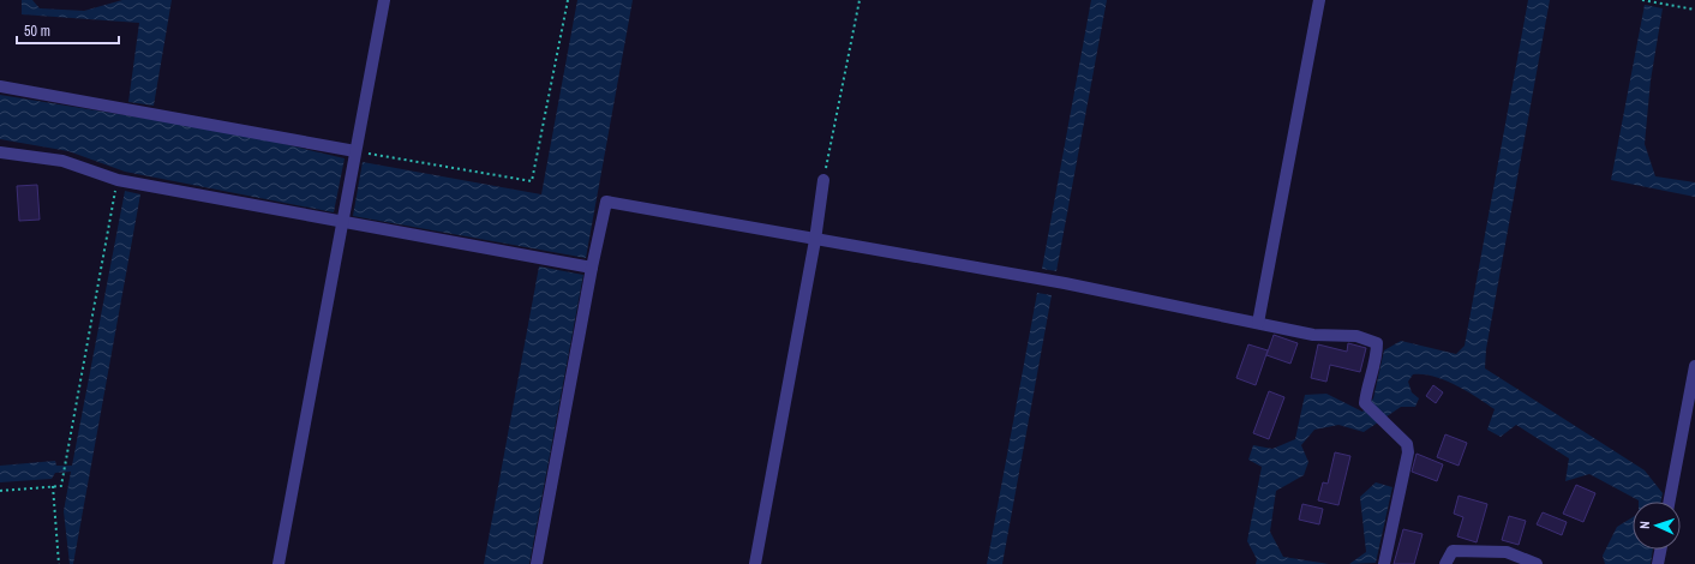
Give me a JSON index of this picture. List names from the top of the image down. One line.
{"scale_bar":"50 m","north":"left"}
